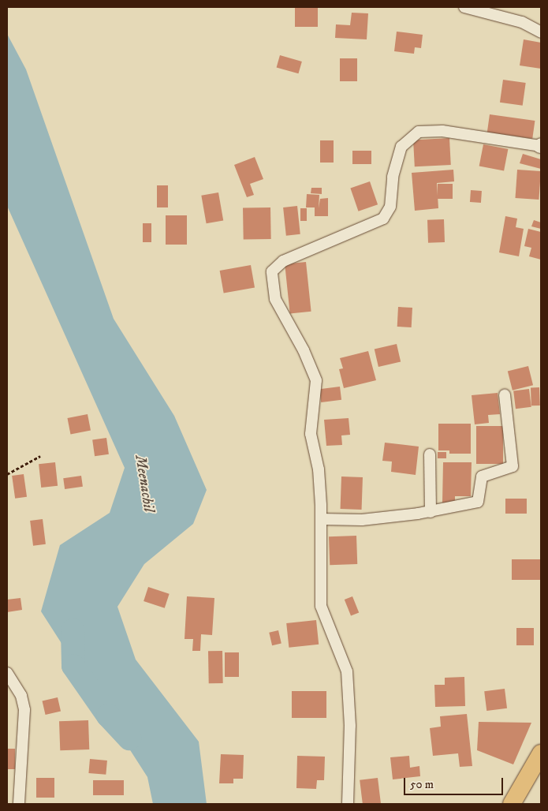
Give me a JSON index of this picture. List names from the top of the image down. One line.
{"water":["Meenachil"],"scale_bar":"50 m"}
